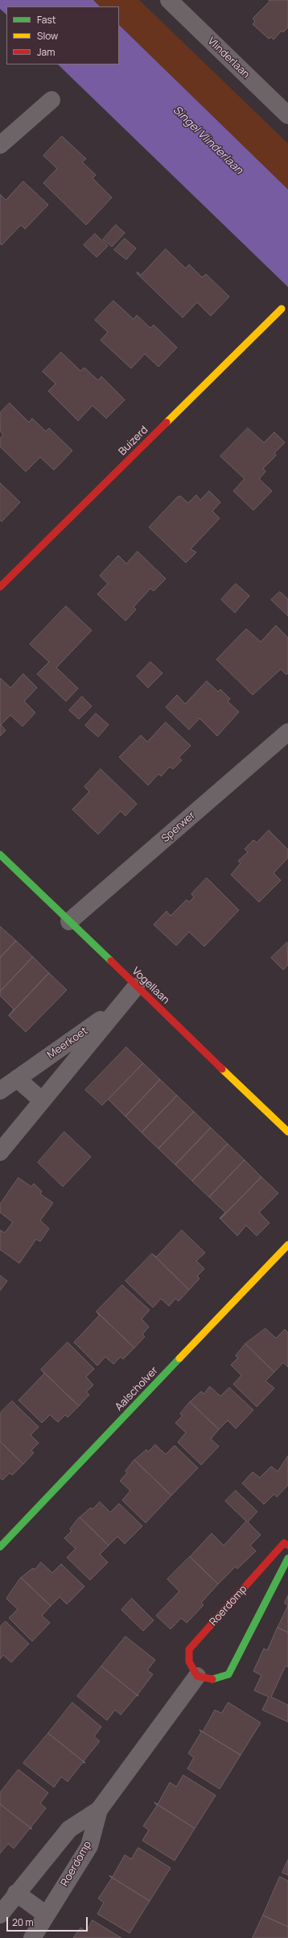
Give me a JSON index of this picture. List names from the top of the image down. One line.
{"streets":{"street":["Vlinderlaan","Buizerd","Sperwer","Vogellaan","Meerkoet","Aalscholver","Roerdomp"]},"crossings":[["Sperwer","Vogellaan"],["Vogellaan","Meerkoet"]],"water":["Singel Vlinderlaan"],"legend":["Fast","Slow","Jam"],"scale_bar":"20 m"}
